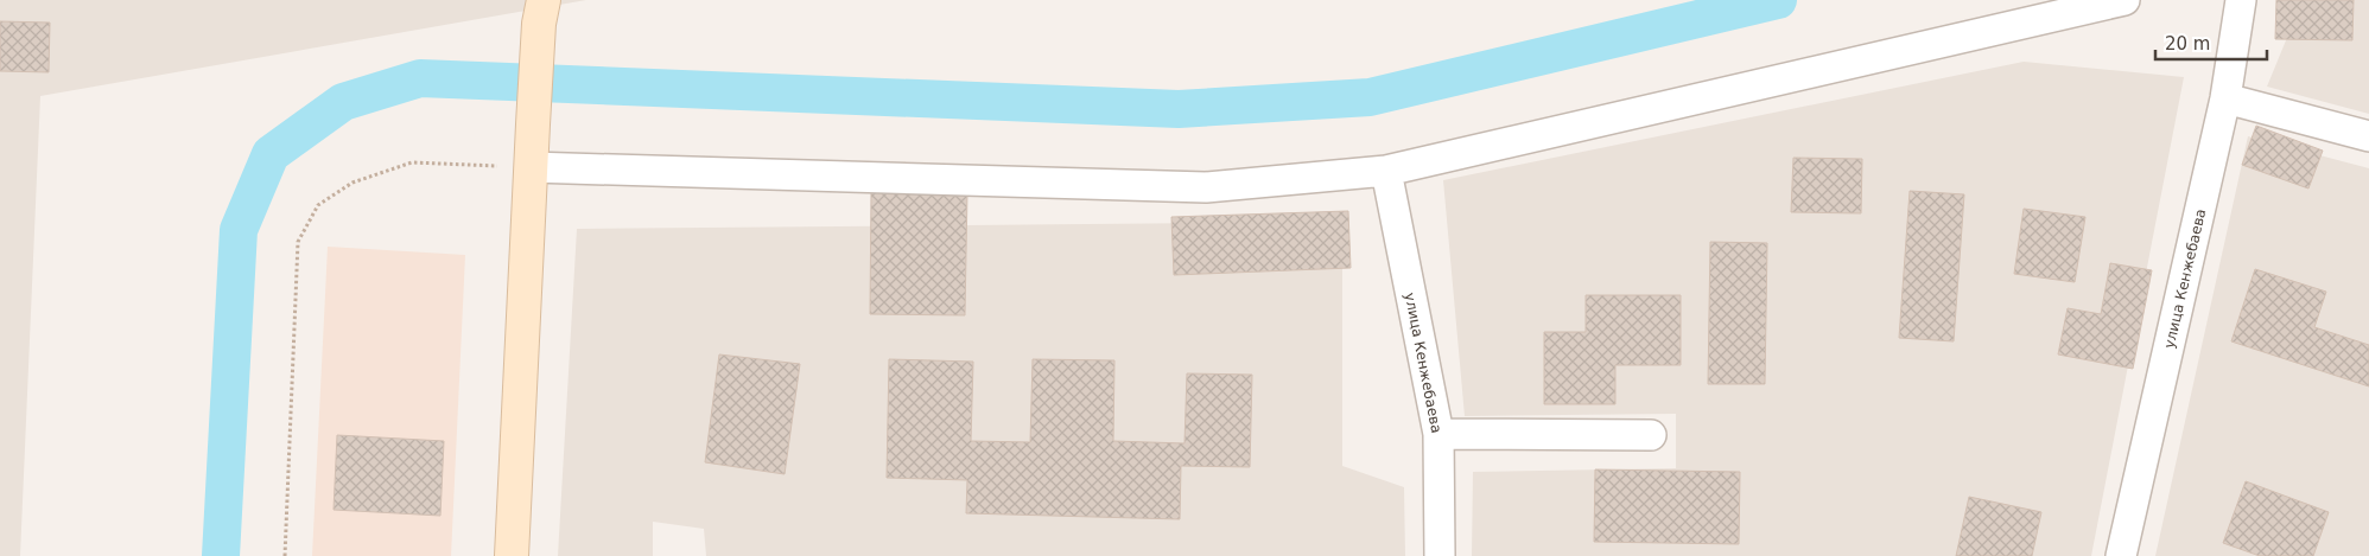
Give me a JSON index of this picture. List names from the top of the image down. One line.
{"streets":{"street":["улица Кенжебаева"]},"scale_bar":"20 m"}
